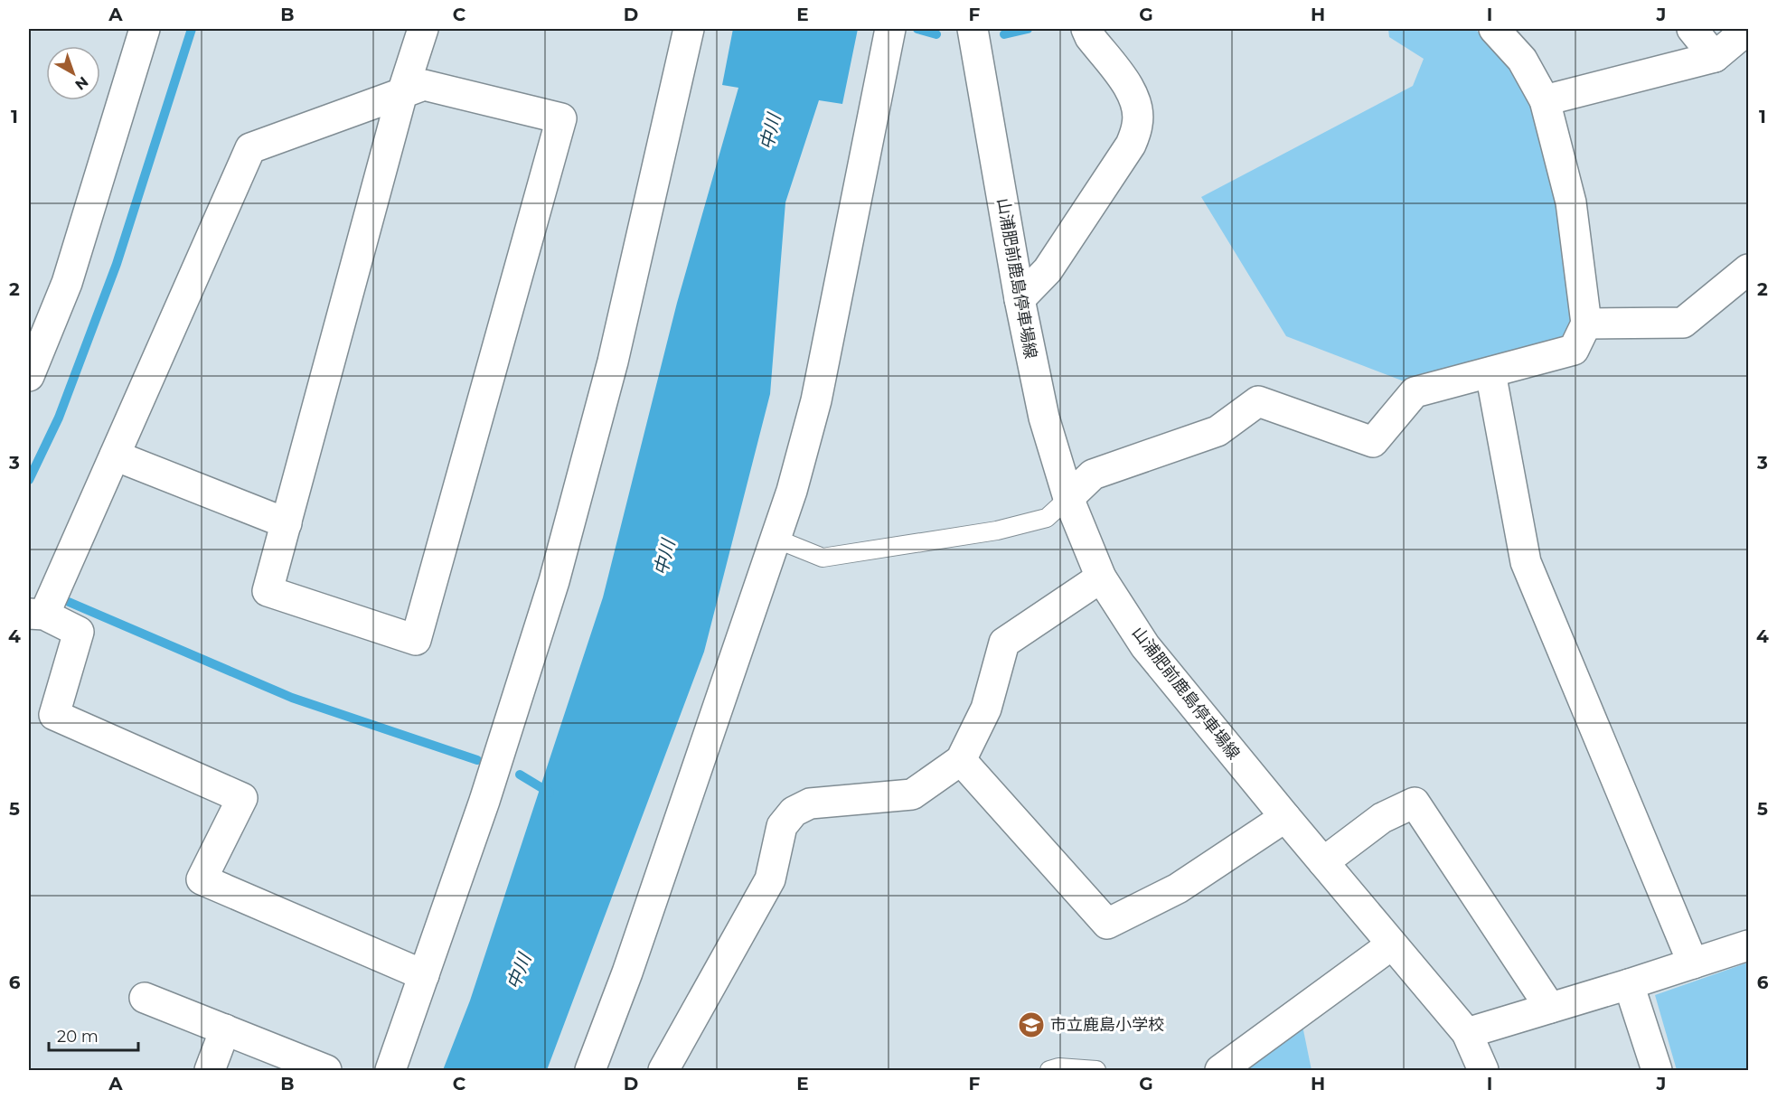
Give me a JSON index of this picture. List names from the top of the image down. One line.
{"streets":{"street":["山浦肥前鹿島停車場線"]},"water":["中川"],"places":{"school or university":["市立鹿島小学校"]},"scale_bar":"20 m","north":"bottom right","grid":{"columns":["A","B","C","D","E","F","G","H","I","J"],"rows":["1","2","3","4","5","6"]}}
